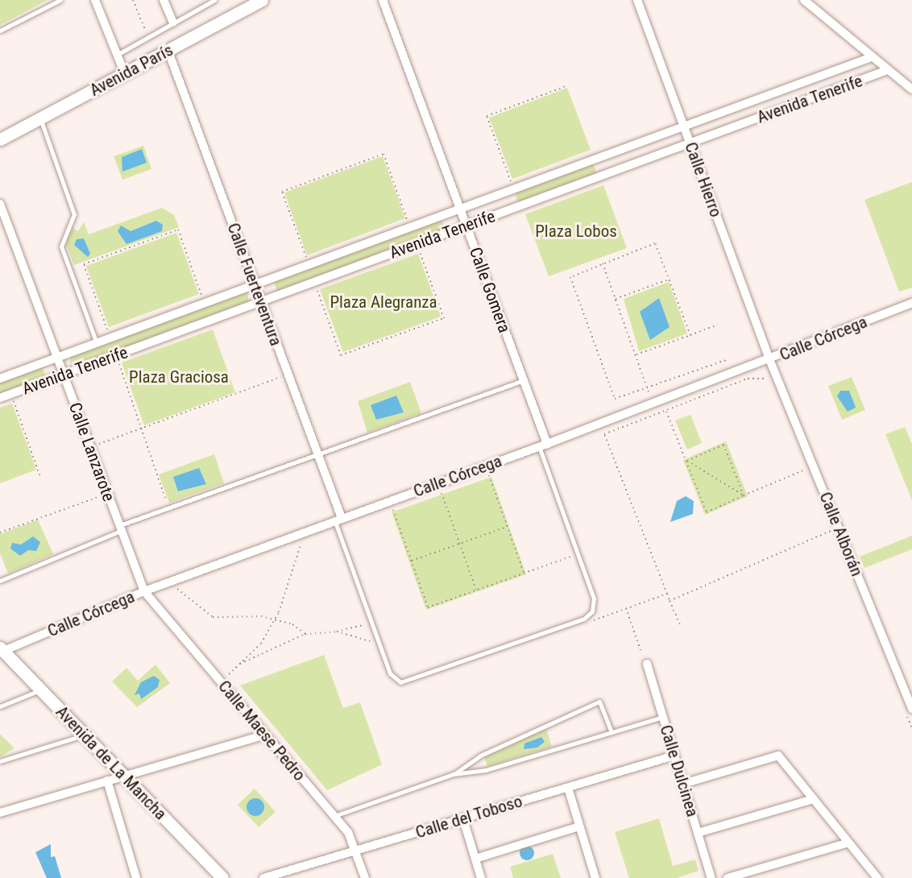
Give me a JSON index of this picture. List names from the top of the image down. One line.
{"streets":{"main road":["Avenida París","Avenida de La Mancha"],"street":["Avenida Tenerife","Calle Hierro","Calle Fuerteventura","Calle Gomera","Calle Córcega","Calle Lanzarote","Calle Alborán","Calle Maese Pedro","Calle Dulcinea","Calle del Toboso"]},"crossings":[["Avenida París","Calle Fuerteventura"],["Avenida Tenerife","Calle Hierro"],["Avenida Tenerife","Calle Fuerteventura"],["Avenida Tenerife","Calle Gomera"],["Avenida Tenerife","Calle Lanzarote"],["Calle Hierro","Calle Córcega"],["Calle Hierro","Calle Alborán"],["Calle Fuerteventura","Calle Córcega"],["Calle Gomera","Calle Córcega"],["Calle Córcega","Calle Lanzarote"],["Calle Córcega","Calle Alborán"],["Calle Córcega","Calle Maese Pedro"],["Calle Córcega","Avenida de La Mancha"],["Calle Lanzarote","Calle Maese Pedro"],["Calle Maese Pedro","Calle del Toboso"],["Calle Dulcinea","Calle del Toboso"]],"parks":["Plaza Lobos","Plaza Alegranza","Plaza Graciosa"]}
